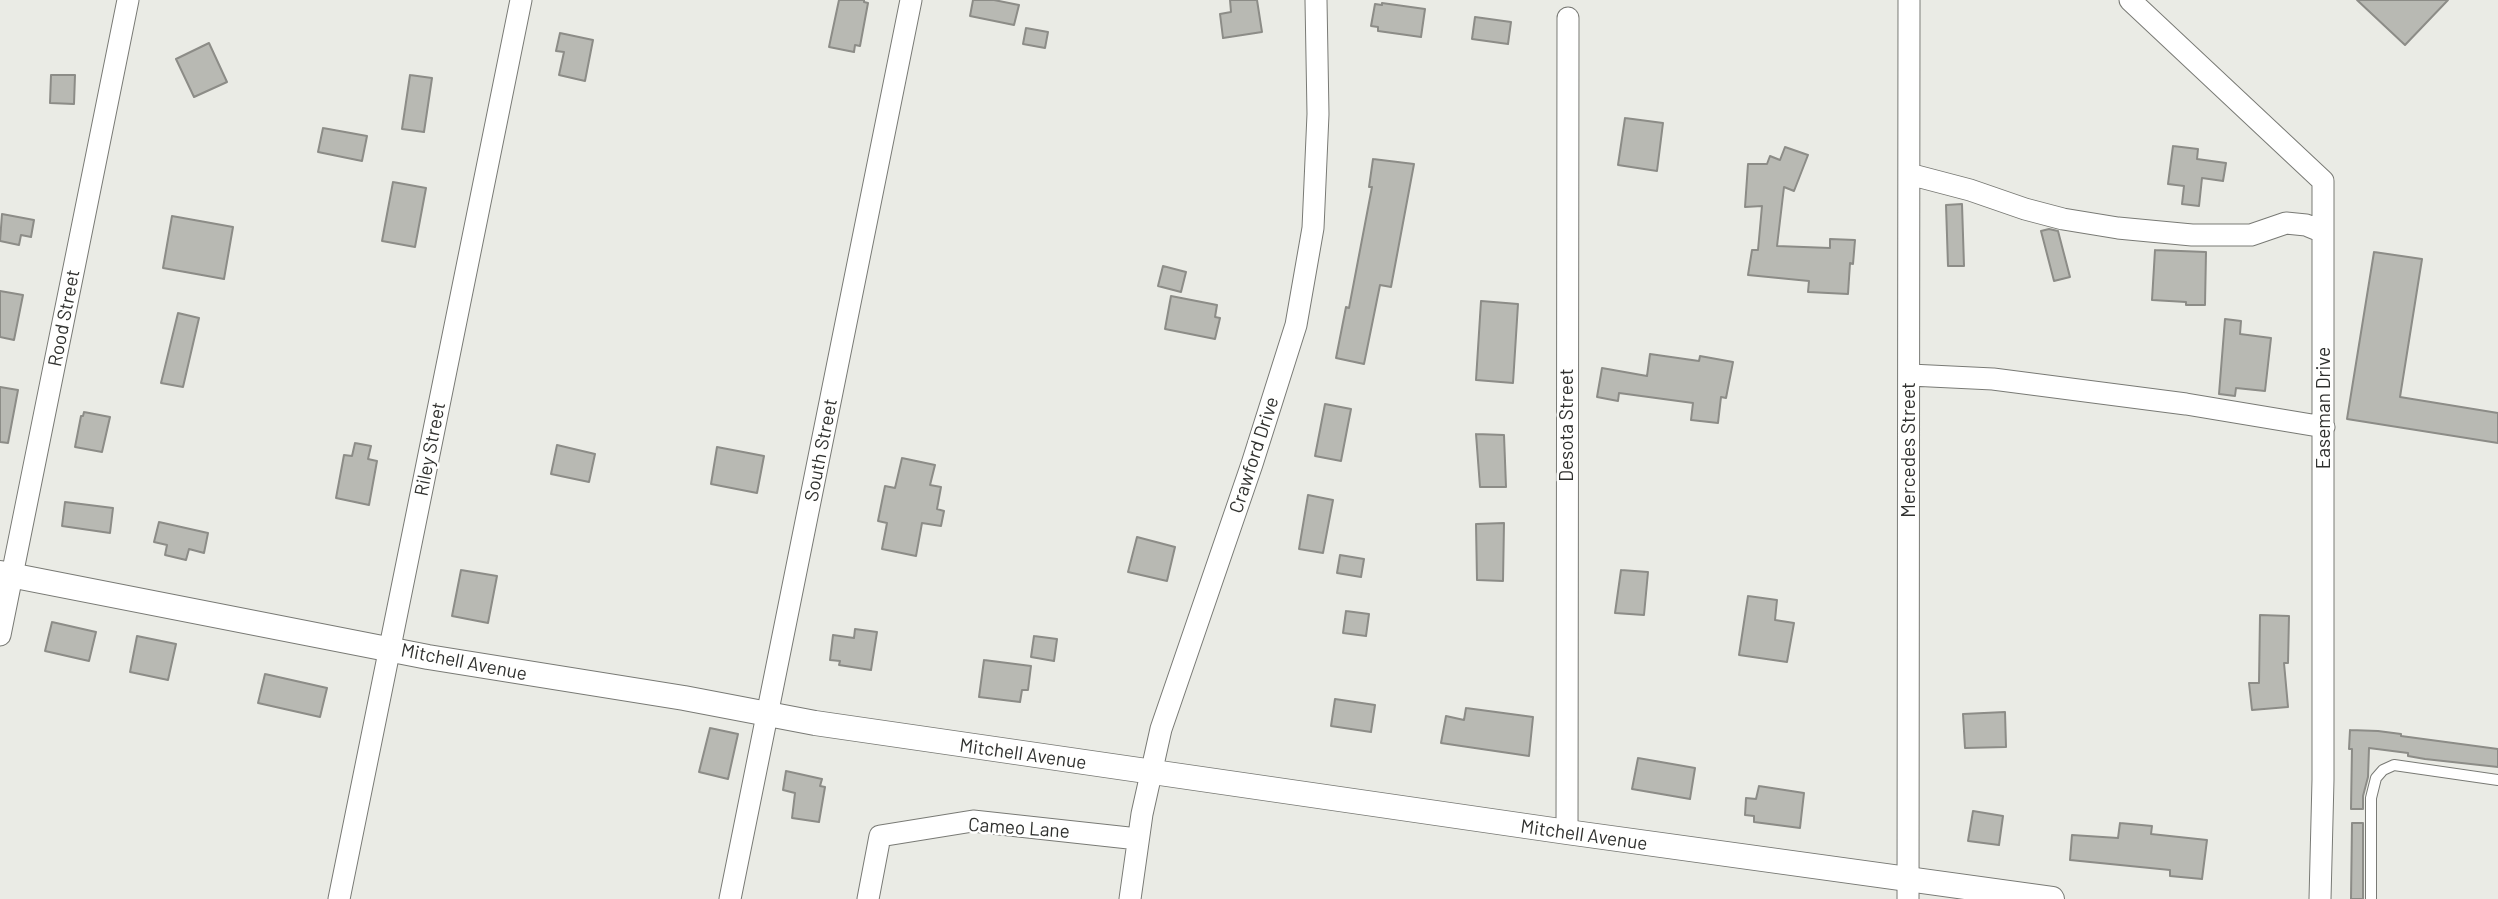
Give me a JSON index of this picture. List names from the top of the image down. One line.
{"streets":{"street":["Rood Street","Easeman Drive","Desota Street","Riley Street","South Street","Mercedes Street","Crawford Drive","Mitchell Avenue","Cameo Lane"]},"crossings":[["Rood Street","Mitchell Avenue"],["Desota Street","Mitchell Avenue"],["Riley Street","Mitchell Avenue"],["South Street","Mitchell Avenue"],["Mercedes Street","Mitchell Avenue"],["Crawford Drive","Mitchell Avenue"],["Crawford Drive","Cameo Lane"]]}
